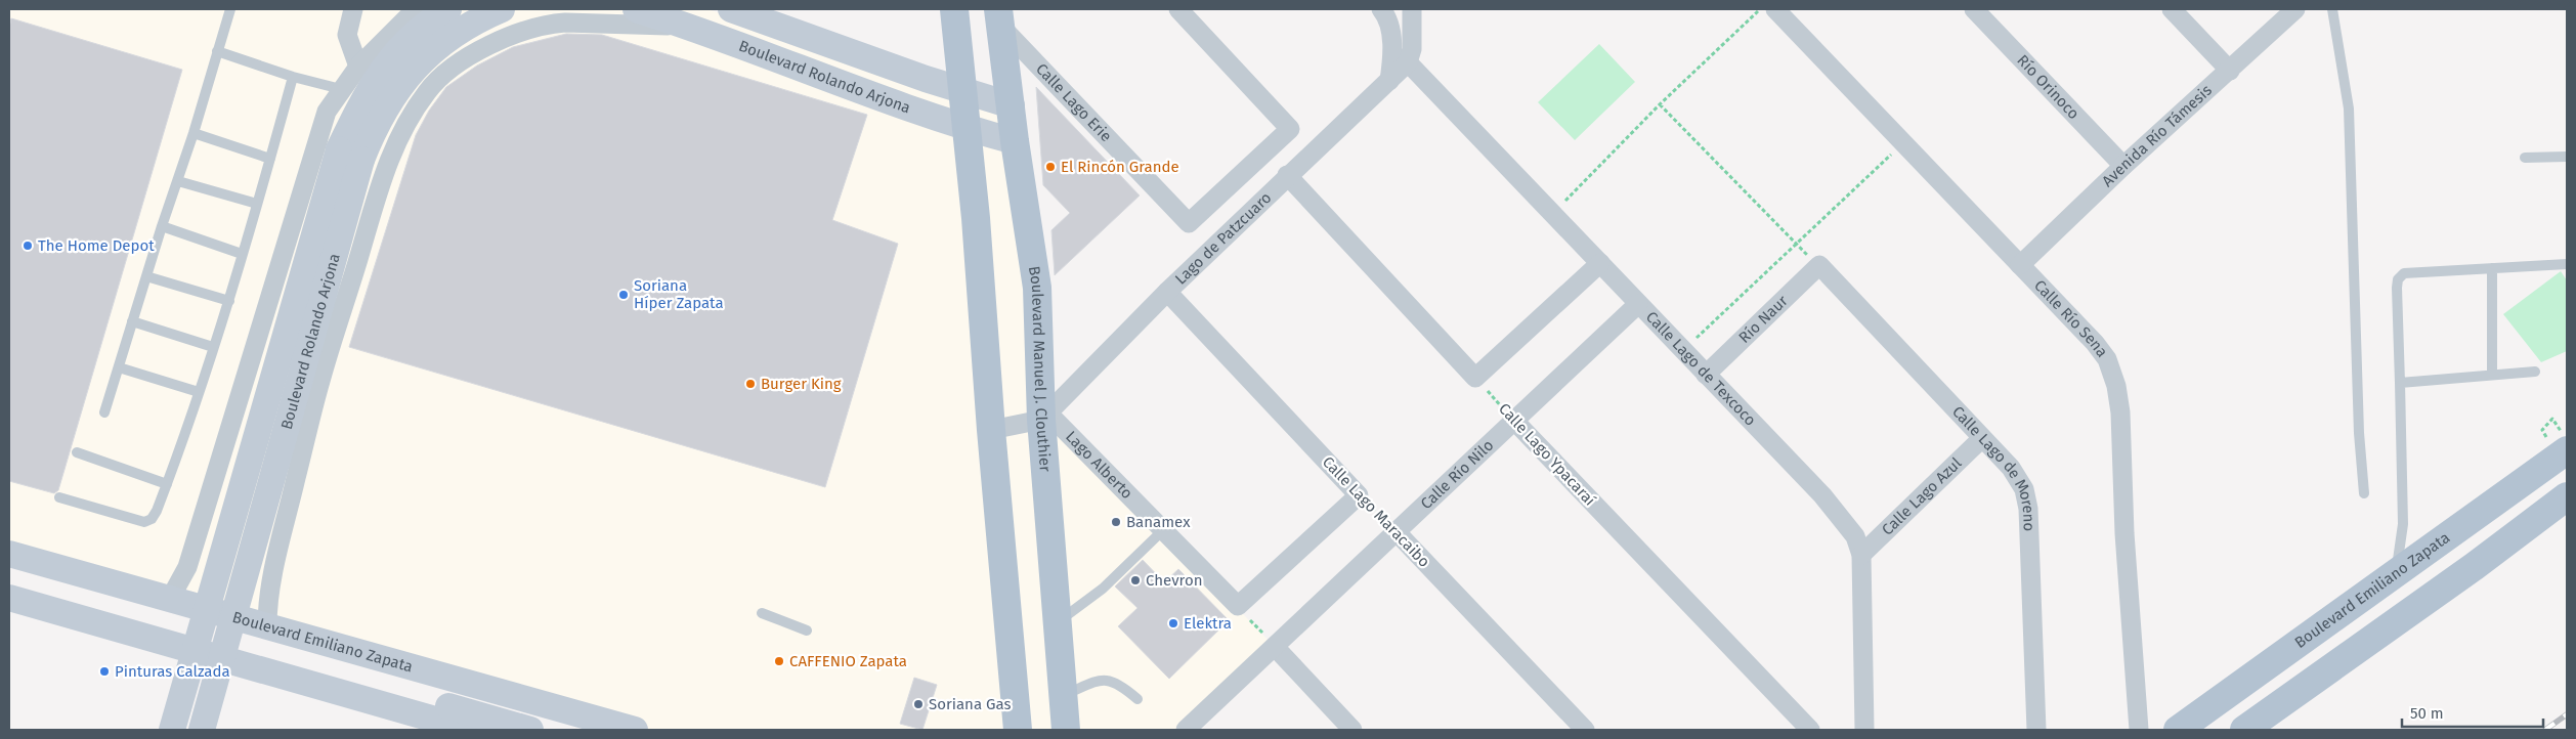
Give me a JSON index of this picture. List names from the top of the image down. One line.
{"streets":{"main road":["Boulevard Rolando Arjona","Boulevard Manuel J. Clouthier","Boulevard Emiliano Zapata"],"street":["Río Orinoco","Calle Lago Erie","Avenida Río Támesis","Lago de Patzcuaro","Río Naur","Calle Río Sena","Calle Lago de Texcoco","Calle Lago Ypacaraí","Lago Alberto","Calle Lago de Moreno","Calle Río Nilo","Calle Lago Azul","Calle Lago Maracaibo"]},"crossings":[["Boulevard Rolando Arjona","Boulevard Manuel J. Clouthier"],["Río Orinoco","Avenida Río Támesis"],["Calle Lago Erie","Boulevard Manuel J. Clouthier"],["Avenida Río Támesis","Calle Río Sena"],["Lago de Patzcuaro","Boulevard Manuel J. Clouthier"],["Lago de Patzcuaro","Calle Lago de Texcoco"],["Lago de Patzcuaro","Lago Alberto"],["Lago de Patzcuaro","Calle Lago Maracaibo"],["Río Naur","Calle Lago de Texcoco"],["Río Naur","Calle Lago de Moreno"],["Boulevard Manuel J. Clouthier","Lago Alberto"],["Calle Lago de Texcoco","Calle Río Nilo"],["Calle Lago de Texcoco","Calle Lago Azul"],["Calle Lago Ypacaraí","Calle Río Nilo"],["Calle Lago de Moreno","Calle Lago Azul"],["Calle Río Nilo","Calle Lago Maracaibo"]],"places":["El Rincón Grande","The Home Depot","Soriana Híper Zapata","Burger King","Banamex","Chevron","Elektra","CAFFENIO Zapata","Pinturas Calzada","Soriana Gas"],"scale_bar":"50 m"}
